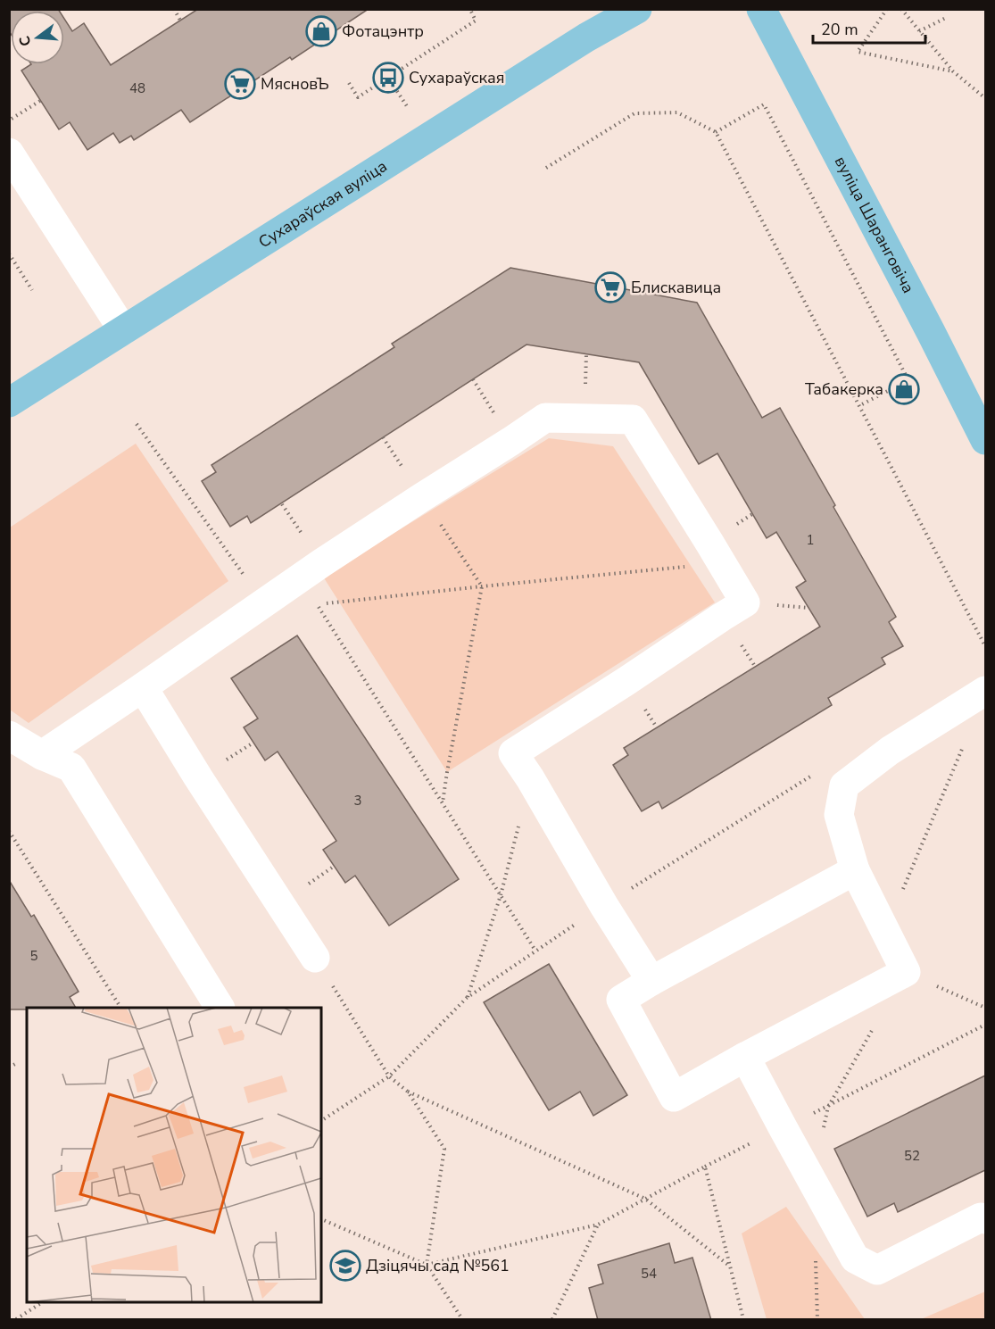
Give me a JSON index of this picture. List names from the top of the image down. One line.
{"streets":{"main road":["Сухараўская вуліца","вуліца Шаранговіча"]},"places":{"shop":["Фотацэнтр","Табакерка"],"bus stop":["Сухараўская"],"supermarket":["МясновЪ","Блискавица"],"school or university":["Дзіцячы сад №561"]},"house_numbers":["48","1","3","5","52","54"],"scale_bar":"20 m","north":"left"}
